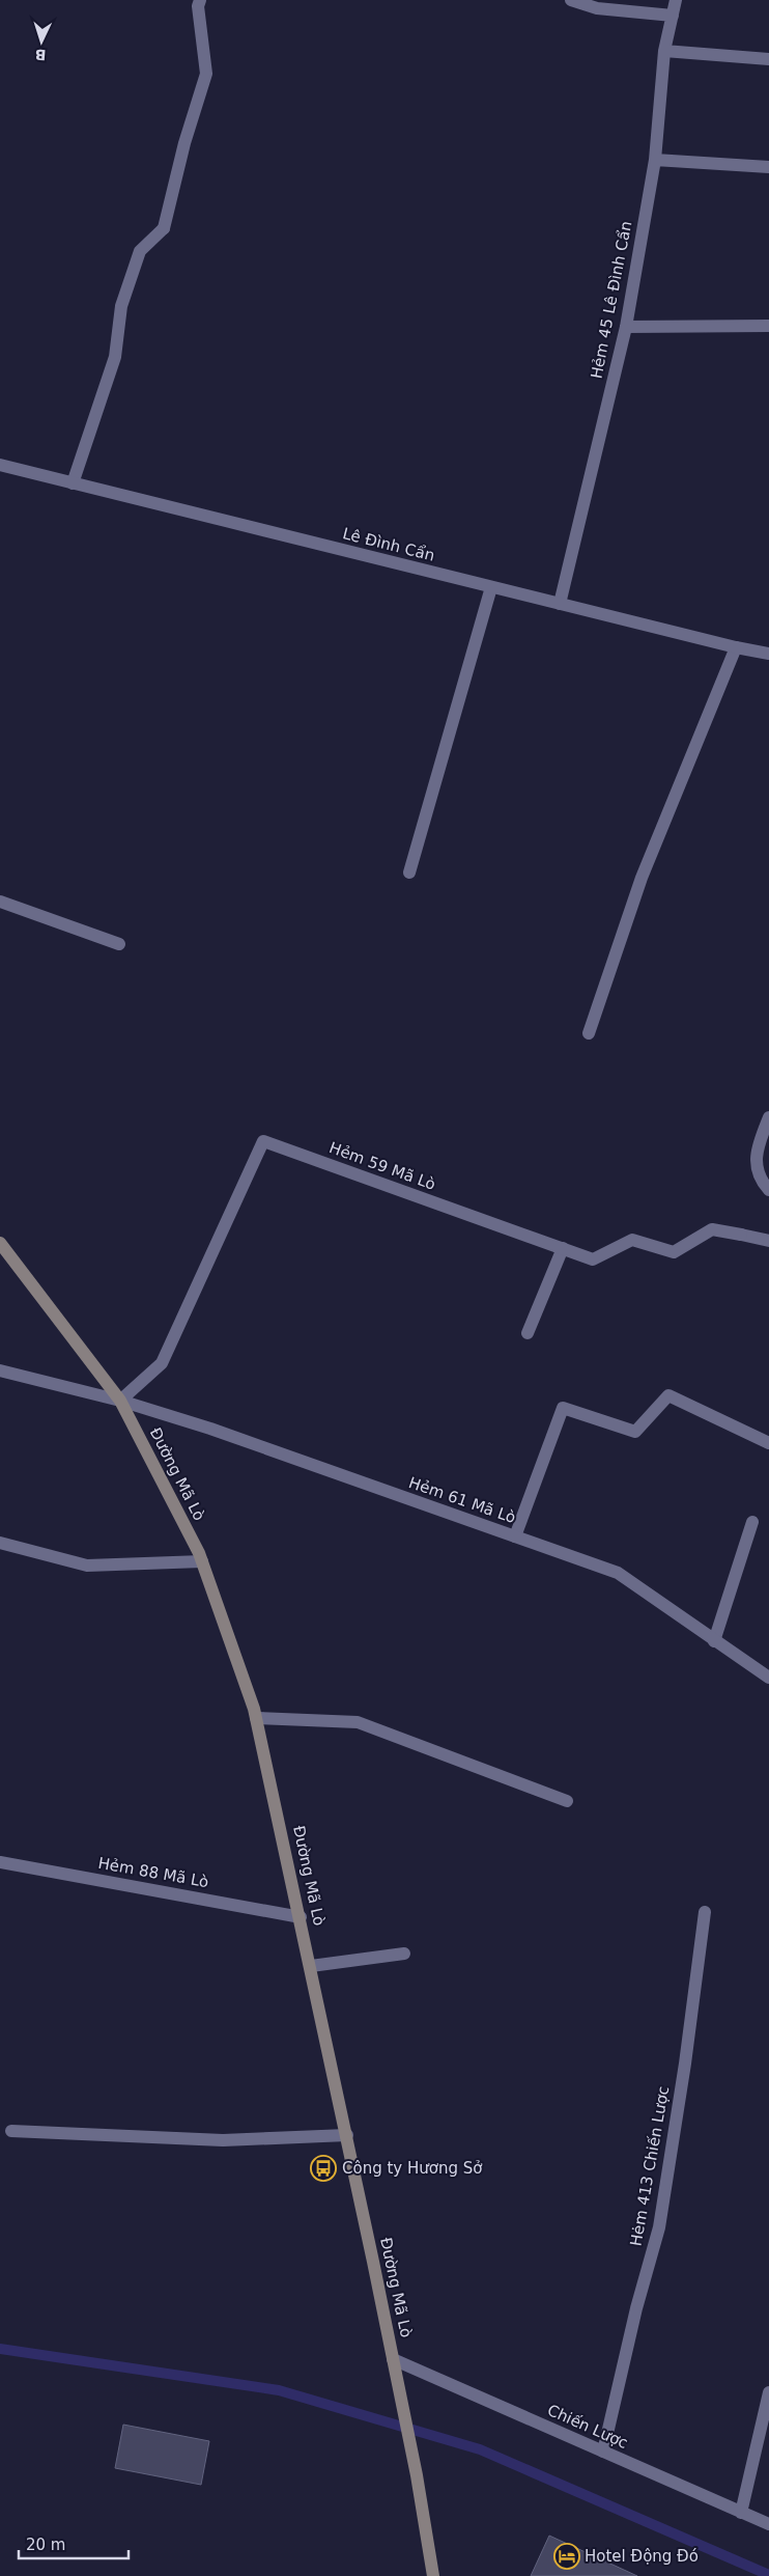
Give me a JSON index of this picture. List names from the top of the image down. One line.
{"streets":{"main road":["Đường Mã Lò"],"street":["Hẻm 45 Lê Đình Cẩn","Lê Đình Cẩn","Hẻm 59 Mã Lò","Hẻm 61 Mã Lò","Hẻm 88 Mã Lò","Hėm 413 Chiến Lược","Chiến Lược"]},"crossings":[["Hẻm 45 Lê Đình Cẩn","Lê Đình Cẩn"],["Hẻm 59 Mã Lò","Đường Mã Lò"],["Hẻm 59 Mã Lò","Hẻm 61 Mã Lò"],["Đường Mã Lò","Hẻm 61 Mã Lò"],["Đường Mã Lò","Hẻm 88 Mã Lò"],["Đường Mã Lò","Chiến Lược"],["Hėm 413 Chiến Lược","Chiến Lược"]],"places":{"bus stop":["Công ty Hương Sở"],"hotel":["Hotel Động Đó"]},"scale_bar":"20 m","north":"bottom"}
